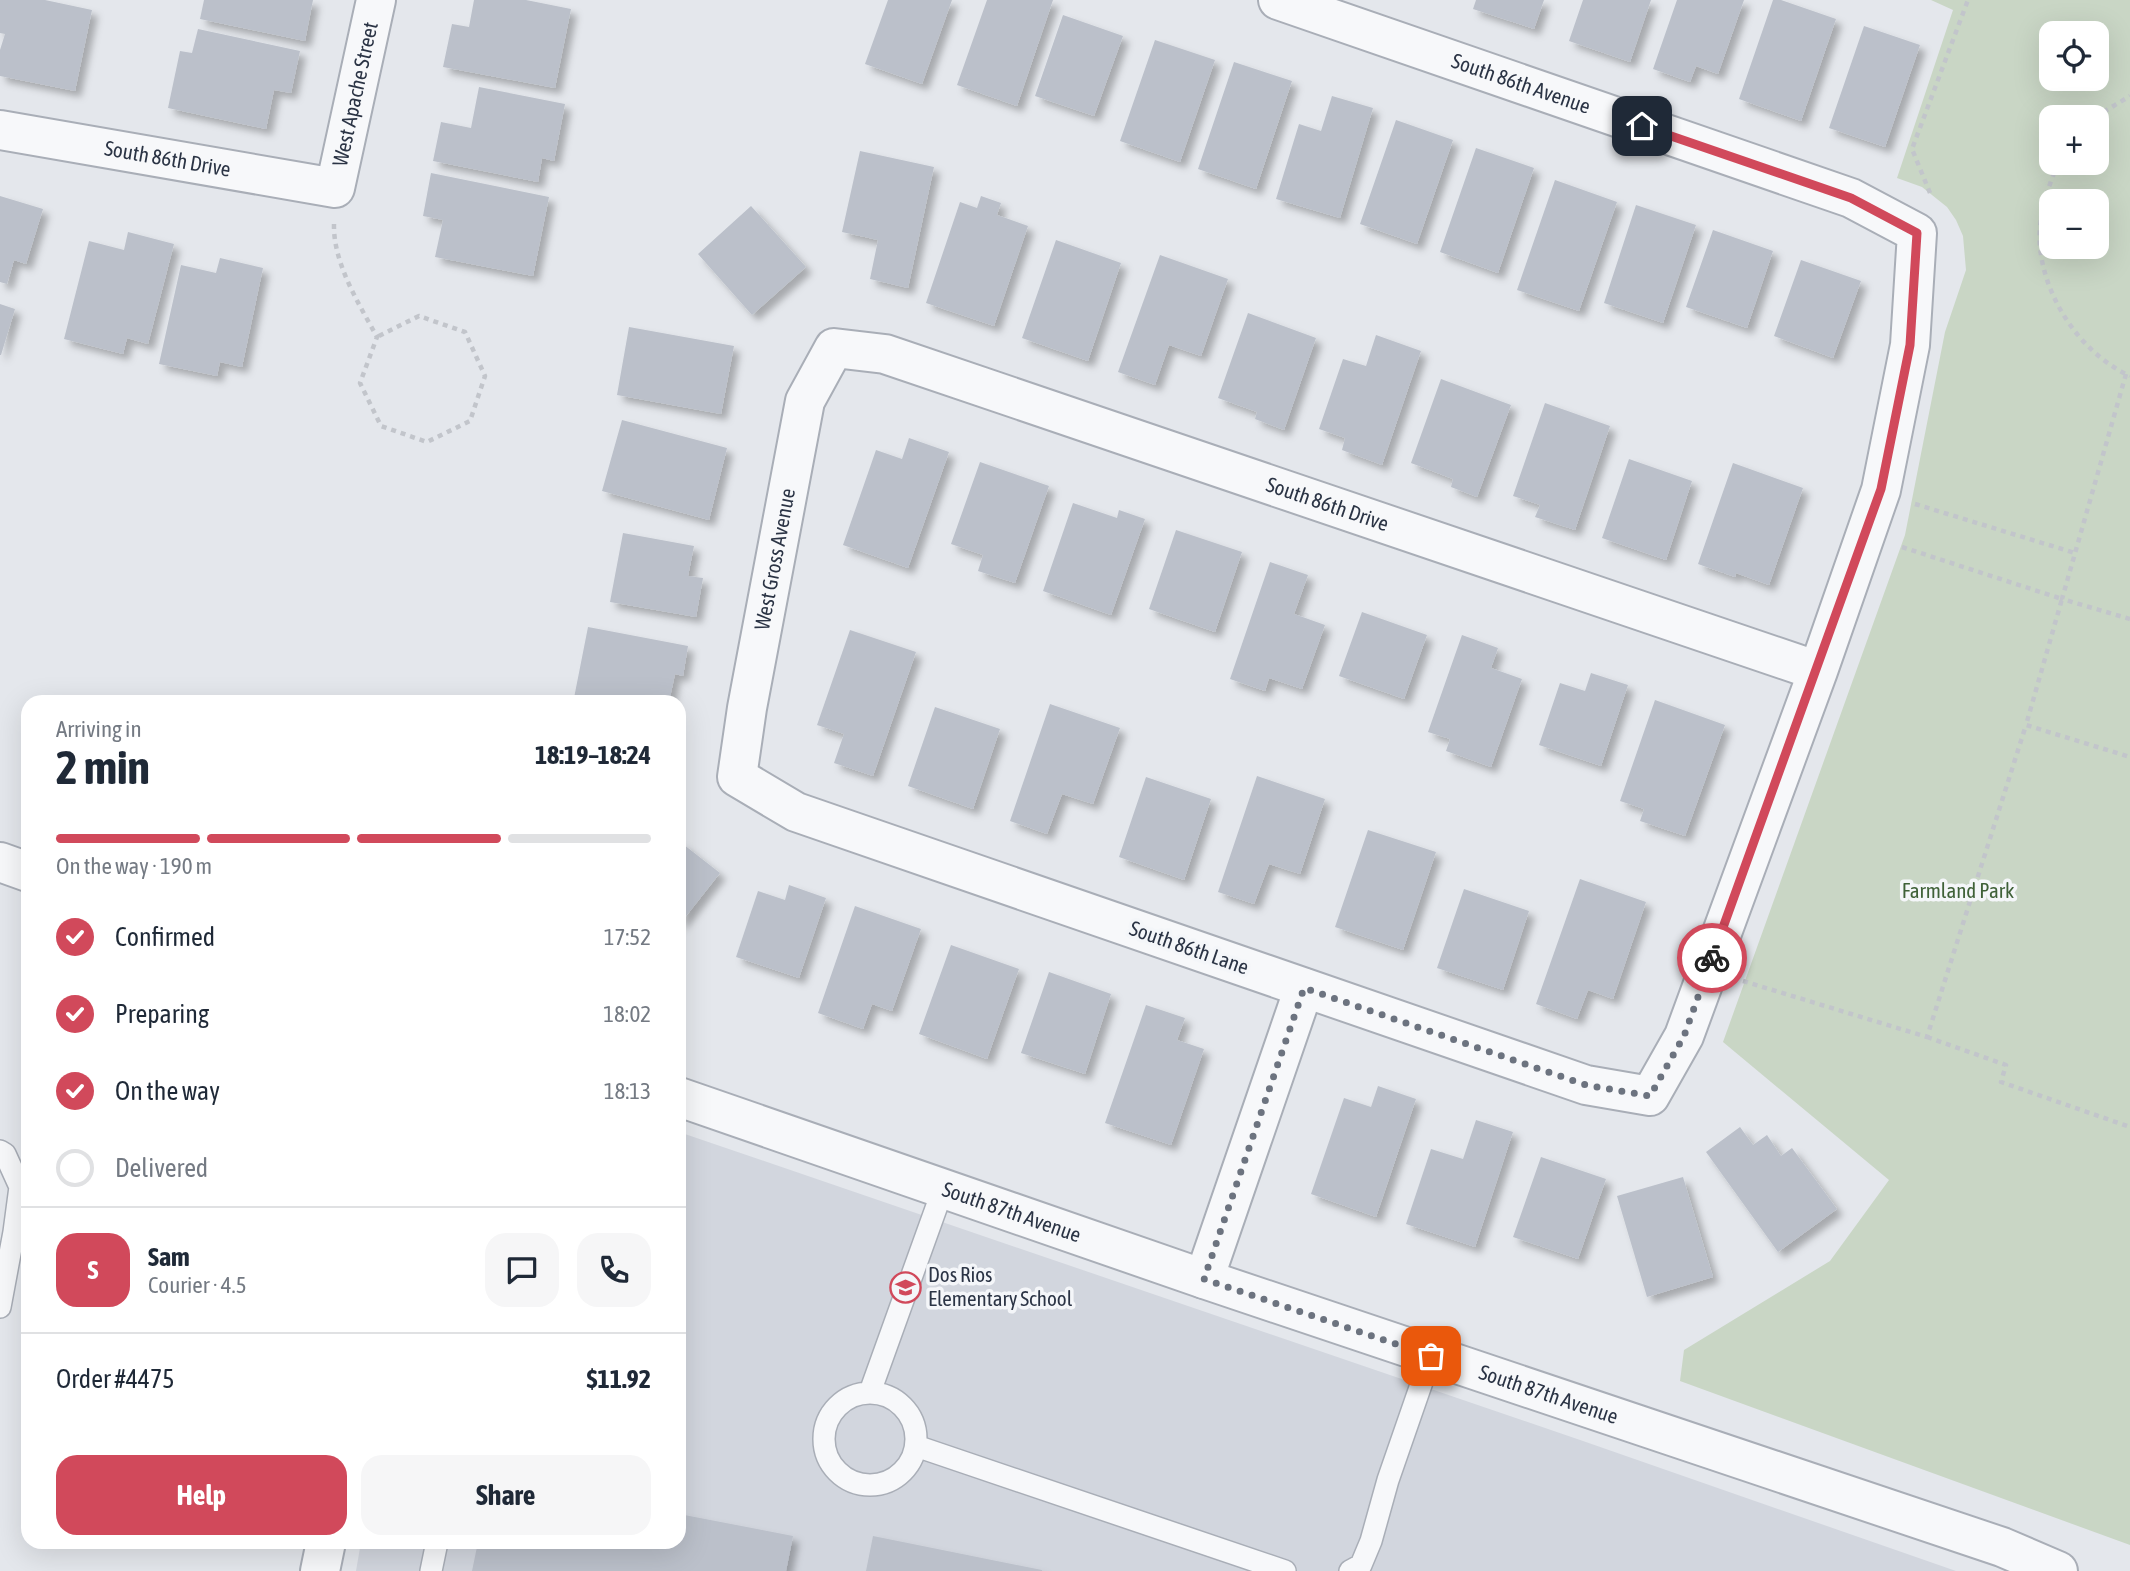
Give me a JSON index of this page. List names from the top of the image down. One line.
{"streets":{"street":["South 86th Avenue","West Apache Street","South 86th Drive","West Gross Avenue","South 86th Lane","South 87th Avenue"]},"crossings":[["South 86th Avenue","South 86th Drive"],["South 86th Avenue","South 86th Lane"],["West Apache Street","South 86th Drive"],["South 86th Drive","West Gross Avenue"],["South 86th Drive","South 86th Lane"],["West Gross Avenue","South 86th Lane"]],"parks":["Farmland Park"],"places":{"school or university":["Dos Rios Elementary School"]},"page":{"map_buttons":["+","−"],"heading":["2 min","Arriving in","18:19–18:24"],"panel":["Sam","Courier · 4.5","Order #4475","$11.92"],"bar":"On the way · 190 m","list":[["Confirmed","17:52"],["Preparing","18:02"],["On the way","18:13"],"Delivered"],"round":"S","buttons":["Help","Share"]}}
